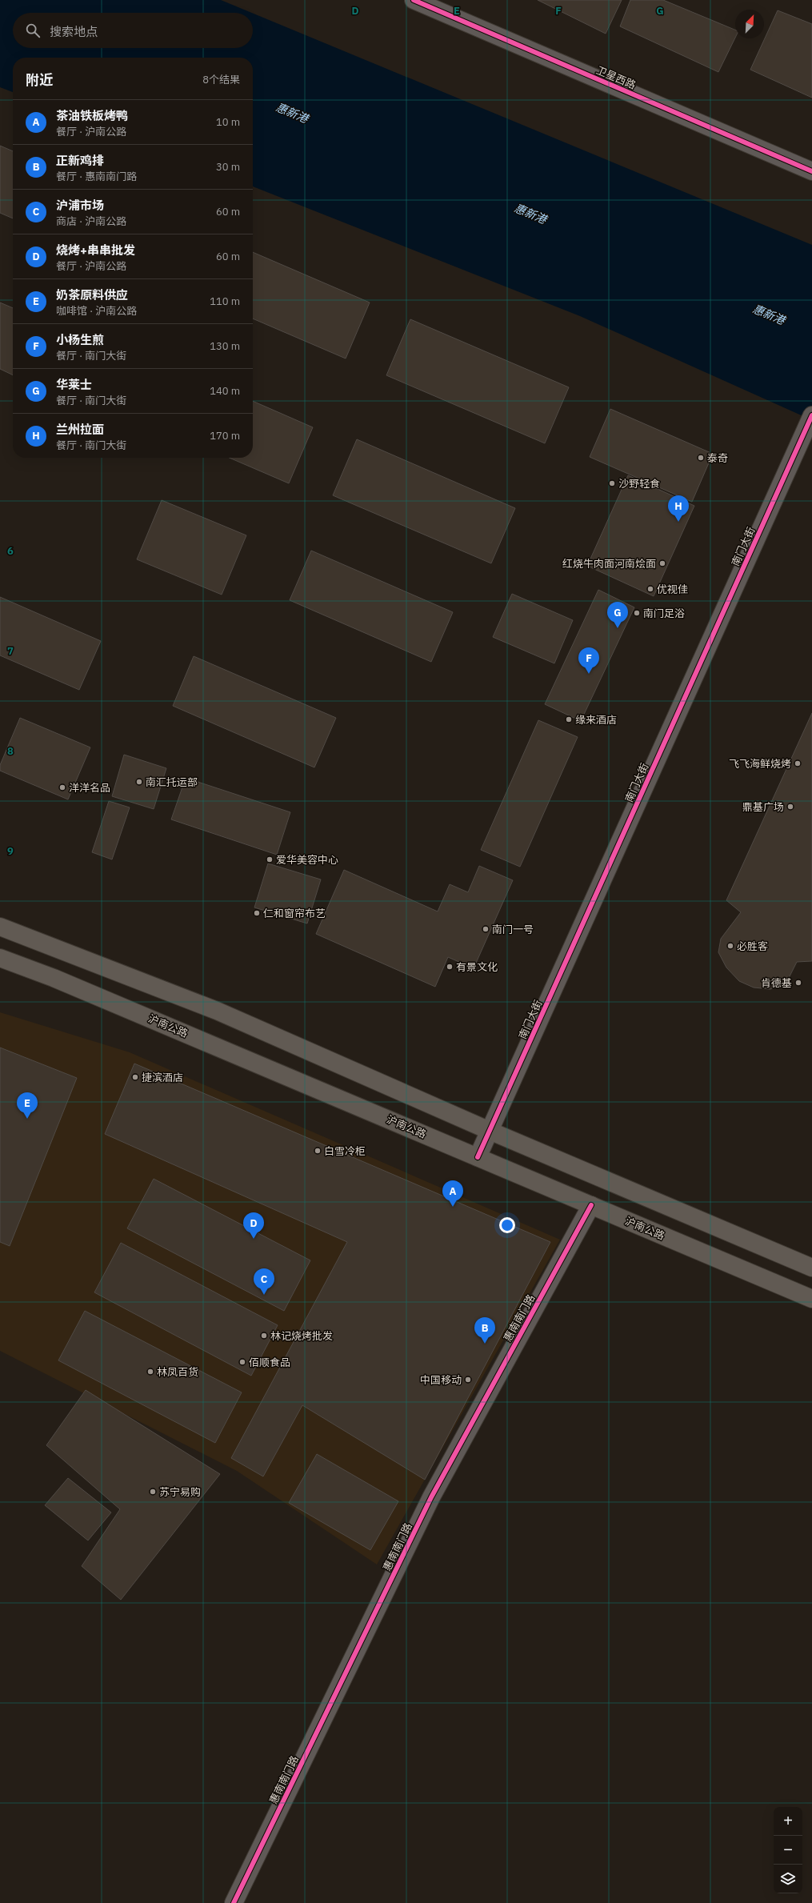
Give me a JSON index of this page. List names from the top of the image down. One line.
{"streets":{"main road":["沪南公路"],"street":["卫星西路","南门大街","惠南南门路"]},"crossings":[["南门大街","沪南公路"],["沪南公路","惠南南门路"]],"water":["惠新港"],"places":["泰奇","沙野轻食","红烧牛肉面河南烩面","优视佳","南门足浴","缘来酒店","飞飞海鲜烧烤","南汇托运部","洋洋名品","鼎基广场","爱华美容中心","仁和窗帘布艺","南门一号","必胜客","有景文化","肯德基","捷滨酒店","白雪冷柜","林记烧烤批发","佰顺食品","林凤百货","中国移动","苏宁易购"],"north":"top right","page":{"search":"搜索地点","heading":["附近","8个结果"],"list":[{"mark":"A","name":"茶油铁板烤鸭","note":"餐厅 · 沪南公路","value":"10 m"},{"mark":"B","name":"正新鸡排","note":"餐厅 · 惠南南门路","value":"30 m"},{"mark":"C","name":"沪浦市场","note":"商店 · 沪南公路","value":"60 m"},{"mark":"D","name":"烧烤+串串批发","note":"餐厅 · 沪南公路","value":"60 m"},{"mark":"E","name":"奶茶原料供应","note":"咖啡馆 · 沪南公路","value":"110 m"},{"mark":"F","name":"小杨生煎","note":"餐厅 · 南门大街","value":"130 m"},{"mark":"G","name":"华莱士","note":"餐厅 · 南门大街","value":"140 m"},{"mark":"H","name":"兰州拉面","note":"餐厅 · 南门大街","value":"170 m"}],"pins":["H","G","F","E","A","D","C","B"],"map_buttons":["+","−"]},"grid":{"columns":["D","E","F","G"],"rows":["6","7","8","9"]}}
